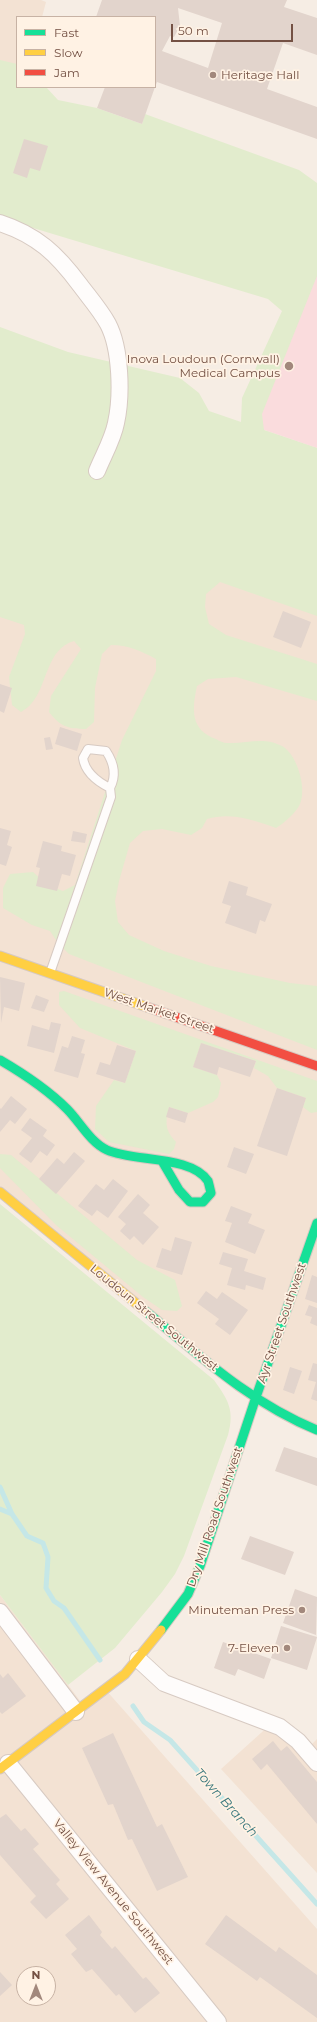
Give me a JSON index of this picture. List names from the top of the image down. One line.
{"streets":{"street":["West Market Street","Loudoun Street Southwest","Ayr Street Southwest","Dry Mill Road Southwest","Valley View Avenue Southwest"]},"crossings":[["Loudoun Street Southwest","Ayr Street Southwest"],["Loudoun Street Southwest","Dry Mill Road Southwest"],["Ayr Street Southwest","Dry Mill Road Southwest"],["Dry Mill Road Southwest","Valley View Avenue Southwest"]],"water":["Town Branch"],"places":["Heritage Hall","Inova Loudoun (Cornwall) Medical Campus","Minuteman Press","7-Eleven"],"legend":["Fast","Slow","Jam"],"scale_bar":"50 m","north":"top"}
